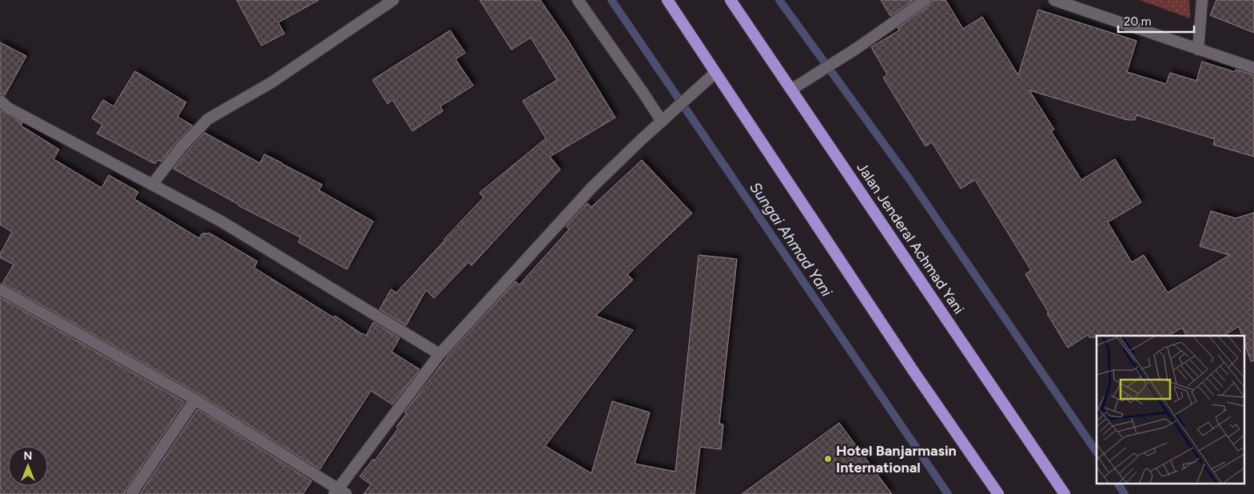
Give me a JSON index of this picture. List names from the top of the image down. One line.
{"streets":{"highway":["Jalan Jenderal Achmad Yani"]},"water":["Sungai Ahmad Yani"],"places":["Hotel Banjarmasin International"],"scale_bar":"20 m","north":"top"}
